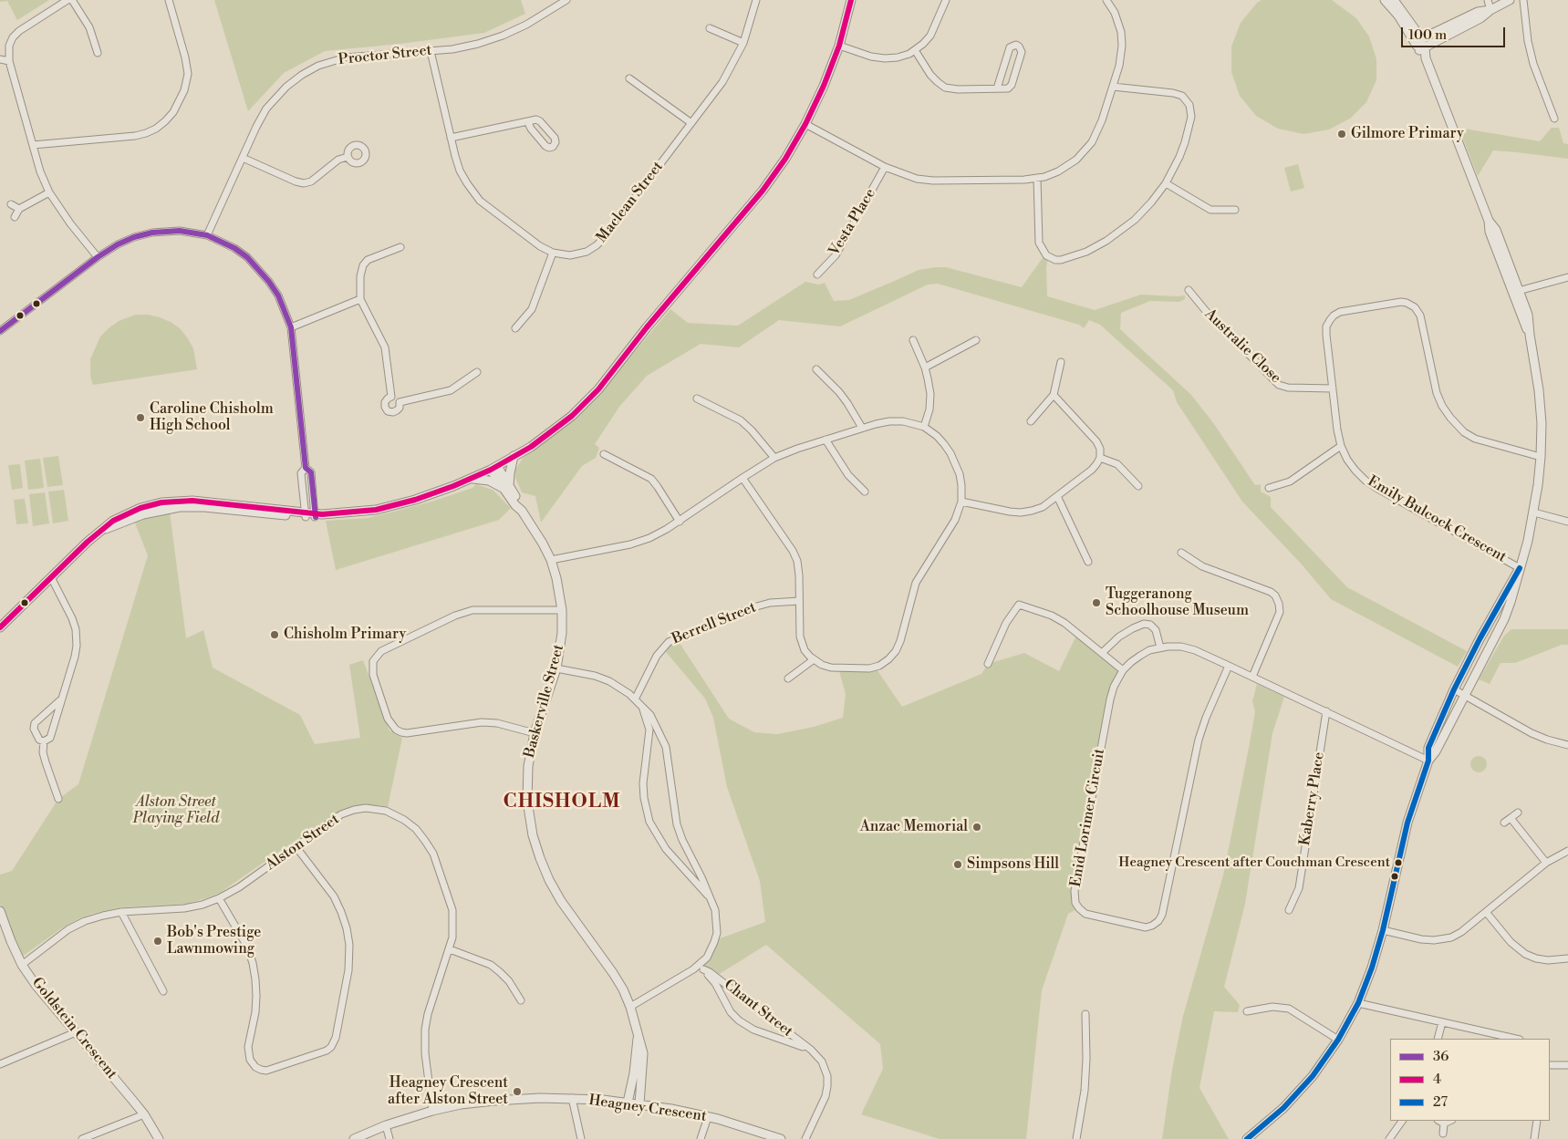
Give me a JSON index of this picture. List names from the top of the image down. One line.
{"streets":{"street":["Proctor Street","Maclean Street","Vesta Place","Australie Close","Emily Bulcock Crescent","Berrell Street","Baskerville Street","Kaberry Place","Enid Lorimer Circuit","Alston Street","Chant Street","Goldstein Crescent","Heagney Crescent"]},"crossings":[["Proctor Street","Maclean Street"],["Australie Close","Emily Bulcock Crescent"],["Baskerville Street","Heagney Crescent"],["Kaberry Place","Enid Lorimer Circuit"],["Alston Street","Goldstein Crescent"],["Alston Street","Heagney Crescent"]],"districts":["CHISHOLM"],"parks":["Alston Street Playing Field"],"places":["Gilmore Primary","Caroline Chisholm High School","Tuggeranong Schoolhouse Museum","Chisholm Primary","Anzac Memorial","Heagney Crescent after Couchman Crescent","Simpsons Hill","Bob's Prestige Lawnmowing","Heagney Crescent after Alston Street"],"lines":["transit line 4","transit line 36","transit line 27"],"legend":["36","4","27"],"scale_bar":"100 m"}
